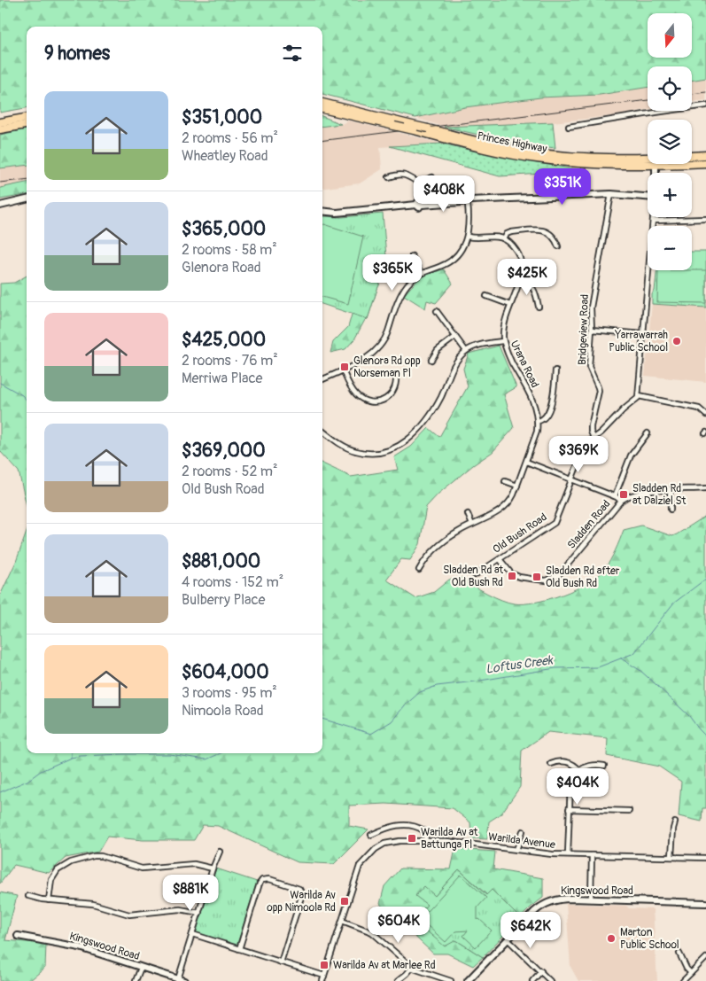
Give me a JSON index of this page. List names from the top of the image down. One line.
{"streets":{"highway":["Princes Highway"],"street":["Bridgeview Road","Urana Road","Sladden Road","Old Bush Road","Warilda Avenue","Kingswood Road"]},"crossings":[["Bridgeview Road","Old Bush Road"],["Sladden Road","Old Bush Road"]],"water":["Loftus Creek"],"places":{"other":["Yarrawarrah Public School","Marton Public School"],"transit":["Glenora Rd opp Norseman Pl","Sladden Rd at Dalziel St","Sladden Rd at Old Bush Rd","Sladden Rd after Old Bush Rd","Warilda Av at Battunga Pl","Warilda Av opp Nimoola Rd","Warilda Av at Marlee Rd"]},"north":"bottom","page":{"map_buttons":["+","−"],"heading":"9 homes","list":[{"name":"$351,000","note":"2 rooms · 56 m² · Wheatley Road"},{"name":"$365,000","note":"2 rooms · 58 m² · Glenora Road"},{"name":"$425,000","note":"2 rooms · 76 m² · Merriwa Place"},{"name":"$369,000","note":"2 rooms · 52 m² · Old Bush Road"},{"name":"$881,000","note":"4 rooms · 152 m² · Bulberry Place"},{"name":"$604,000","note":"3 rooms · 95 m² · Nimoola Road"}],"price":["$351K","$408K","$365K","$425K","$369K","$404K","$881K","$604K","$642K"]}}
